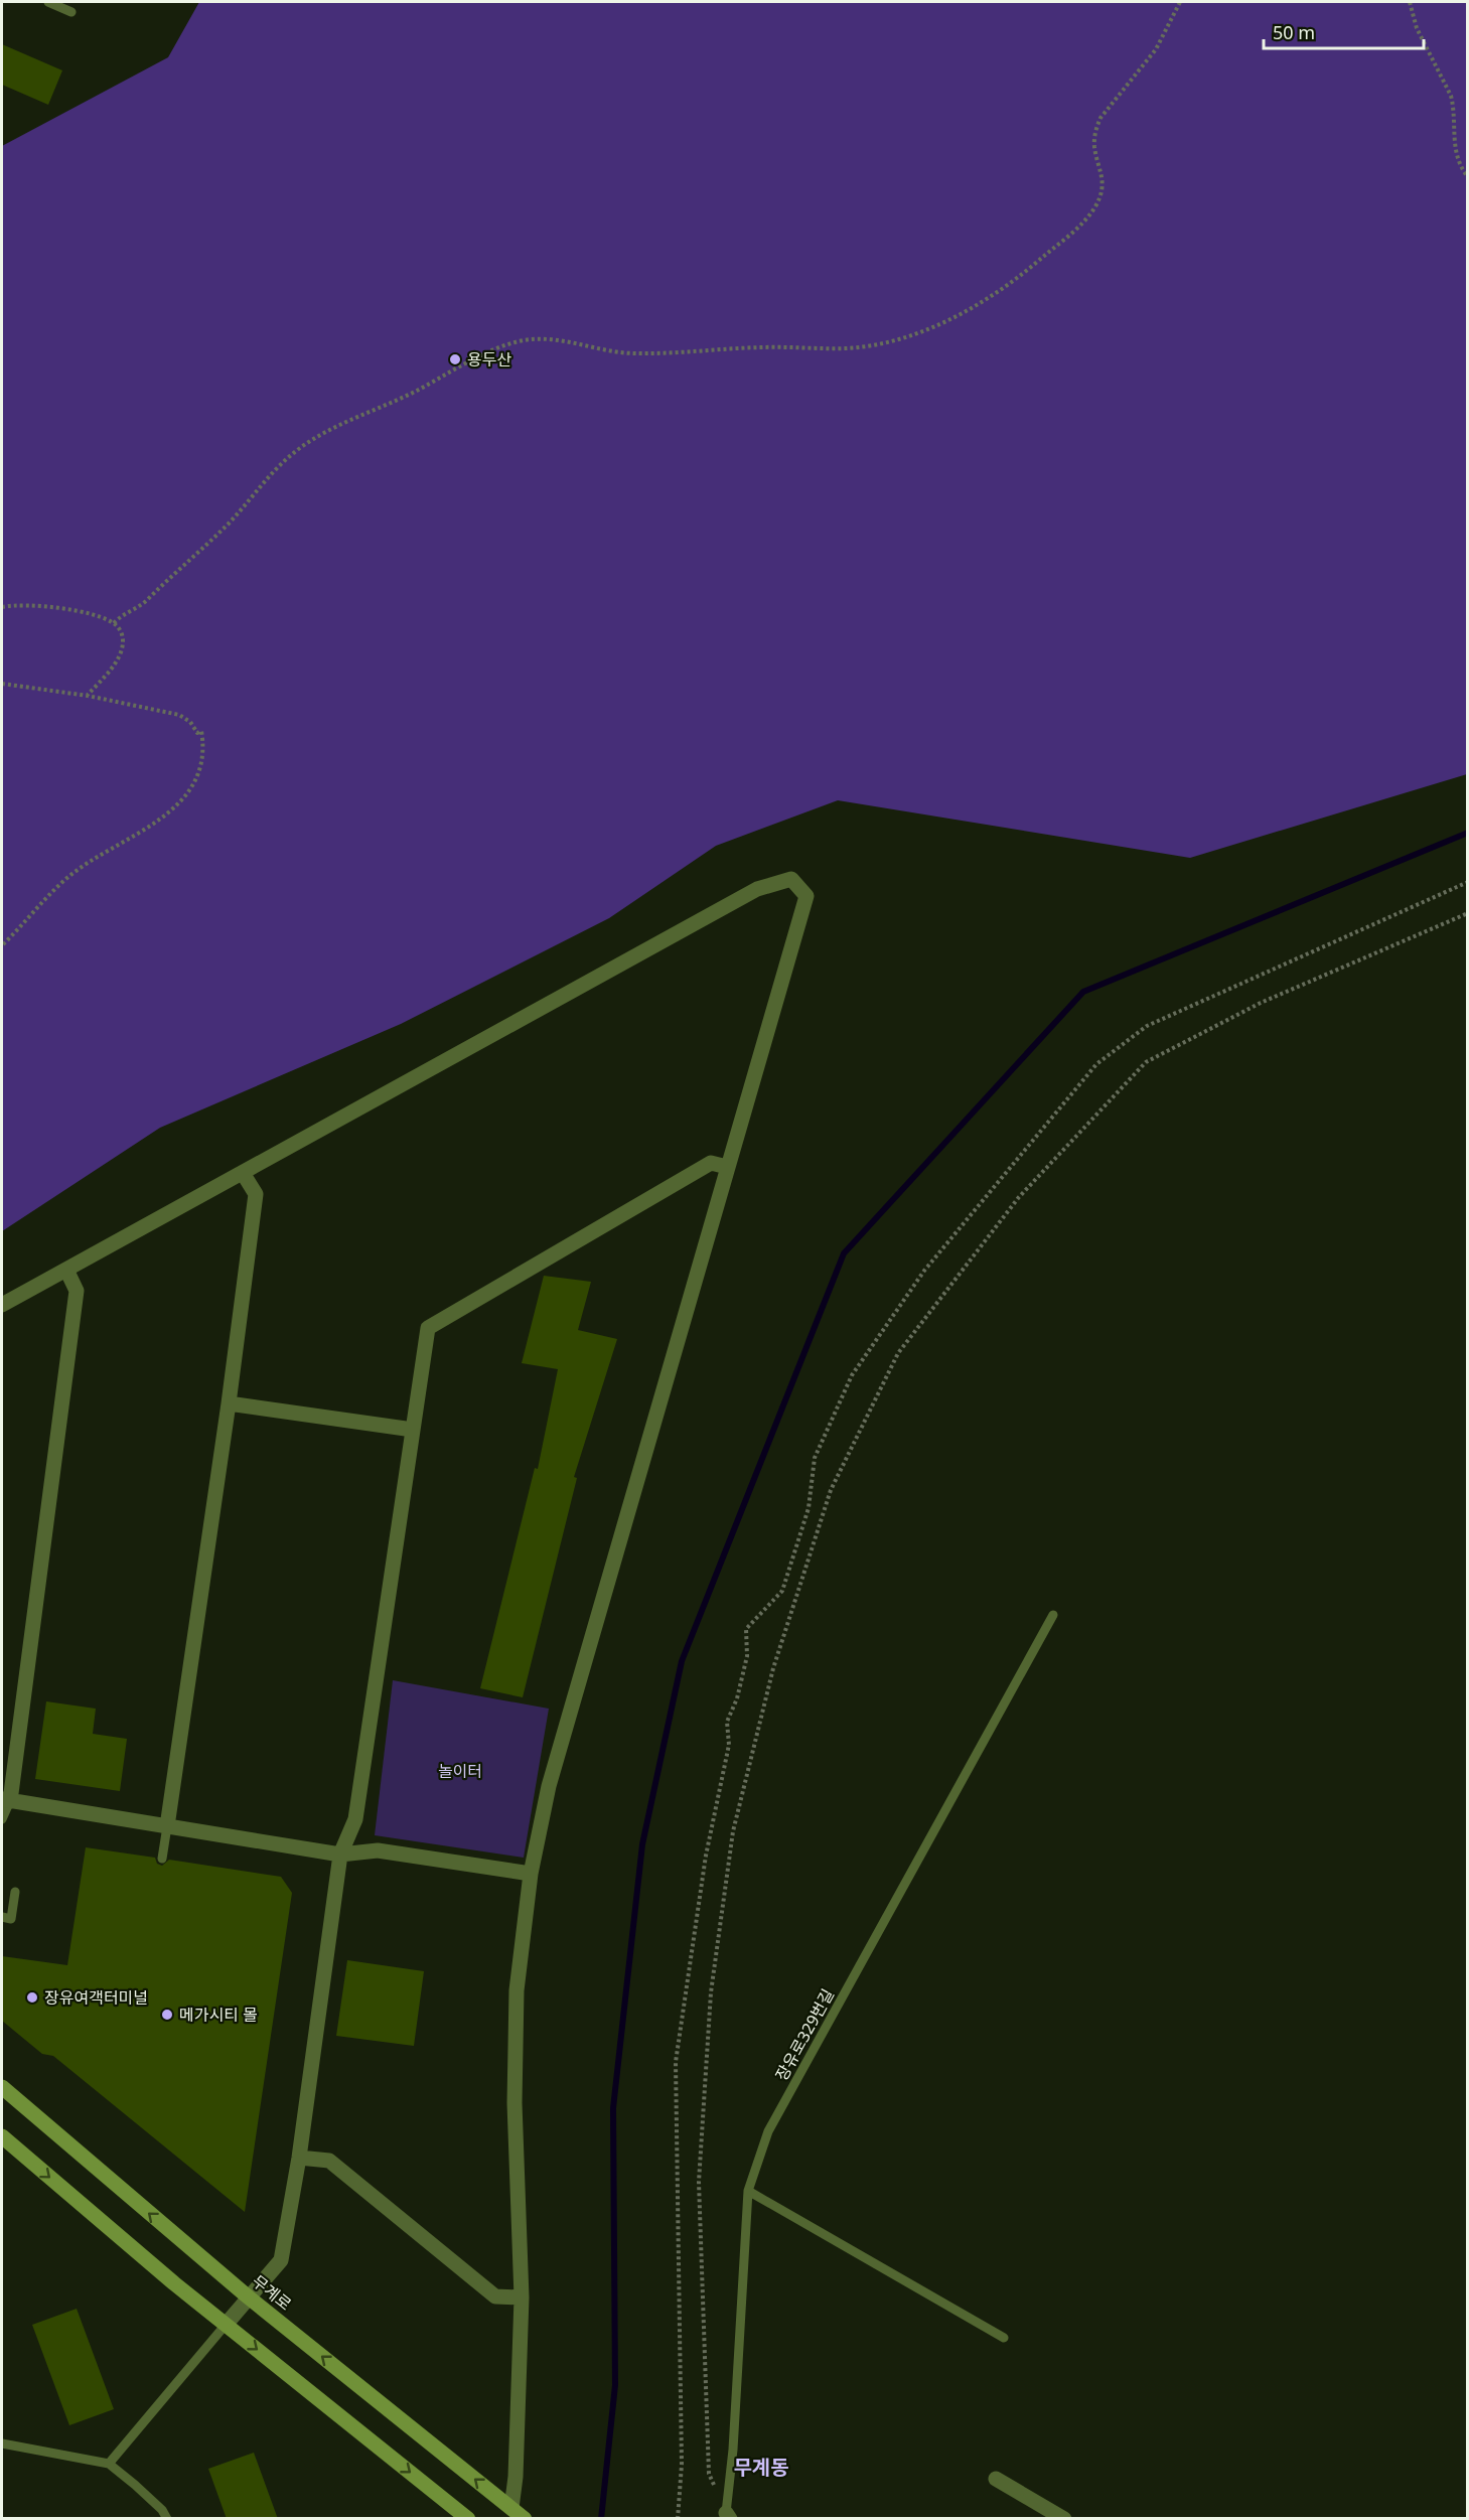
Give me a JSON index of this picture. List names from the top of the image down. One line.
{"streets":{"main road":["무계로"],"lane":["장유로329번길"]},"districts":["무계동"],"parks":["놀이터"],"places":["용두산","장유여객터미널","메가시티 몰"],"scale_bar":"50 m"}
